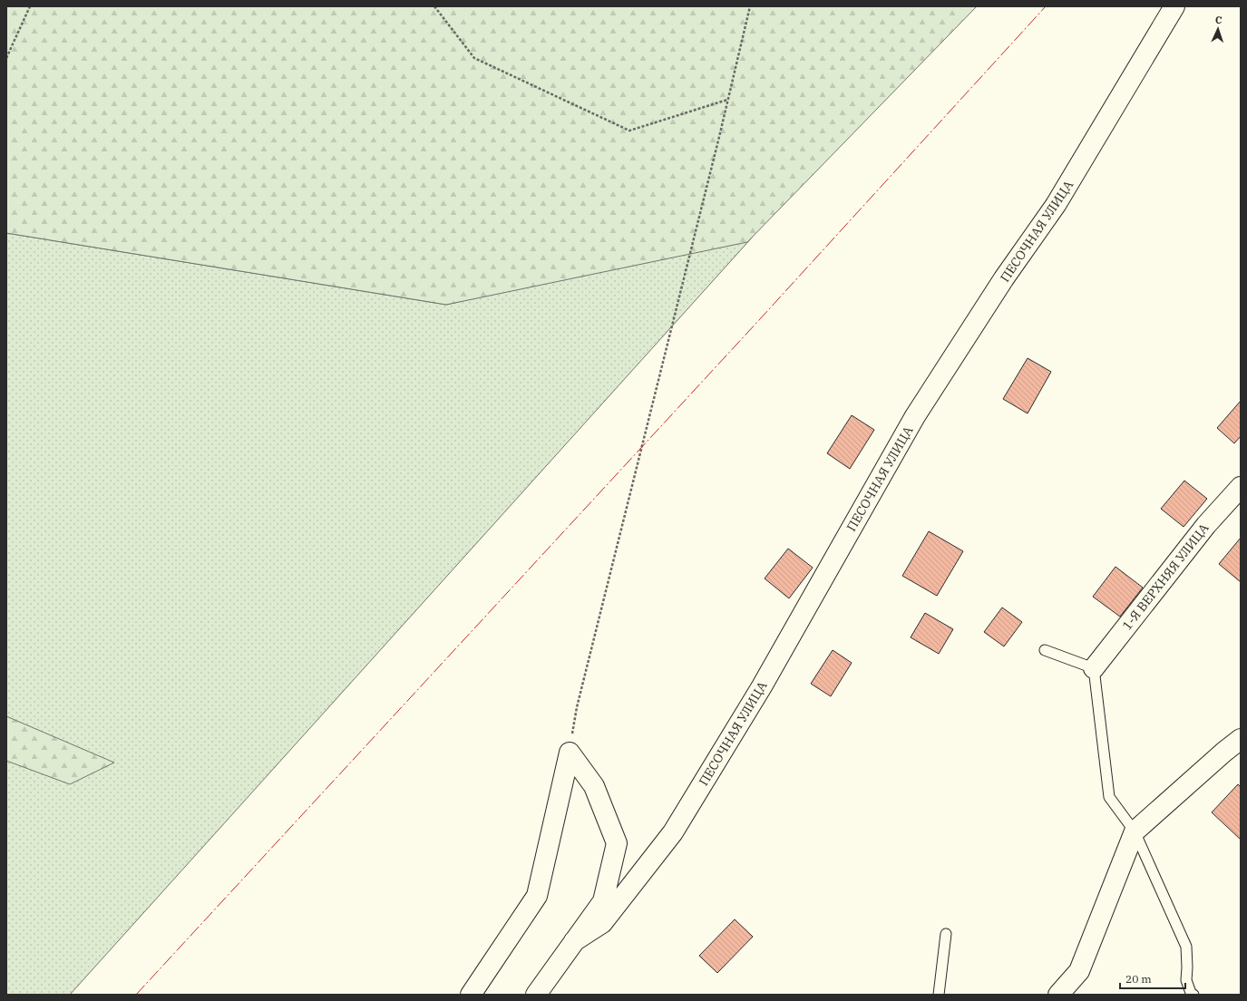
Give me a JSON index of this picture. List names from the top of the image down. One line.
{"streets":{"street":["ПЕСОЧНАЯ УЛИЦА","1-Я ВЕРХНЯЯ УЛИЦА"]},"scale_bar":"20 m","north":"top"}
